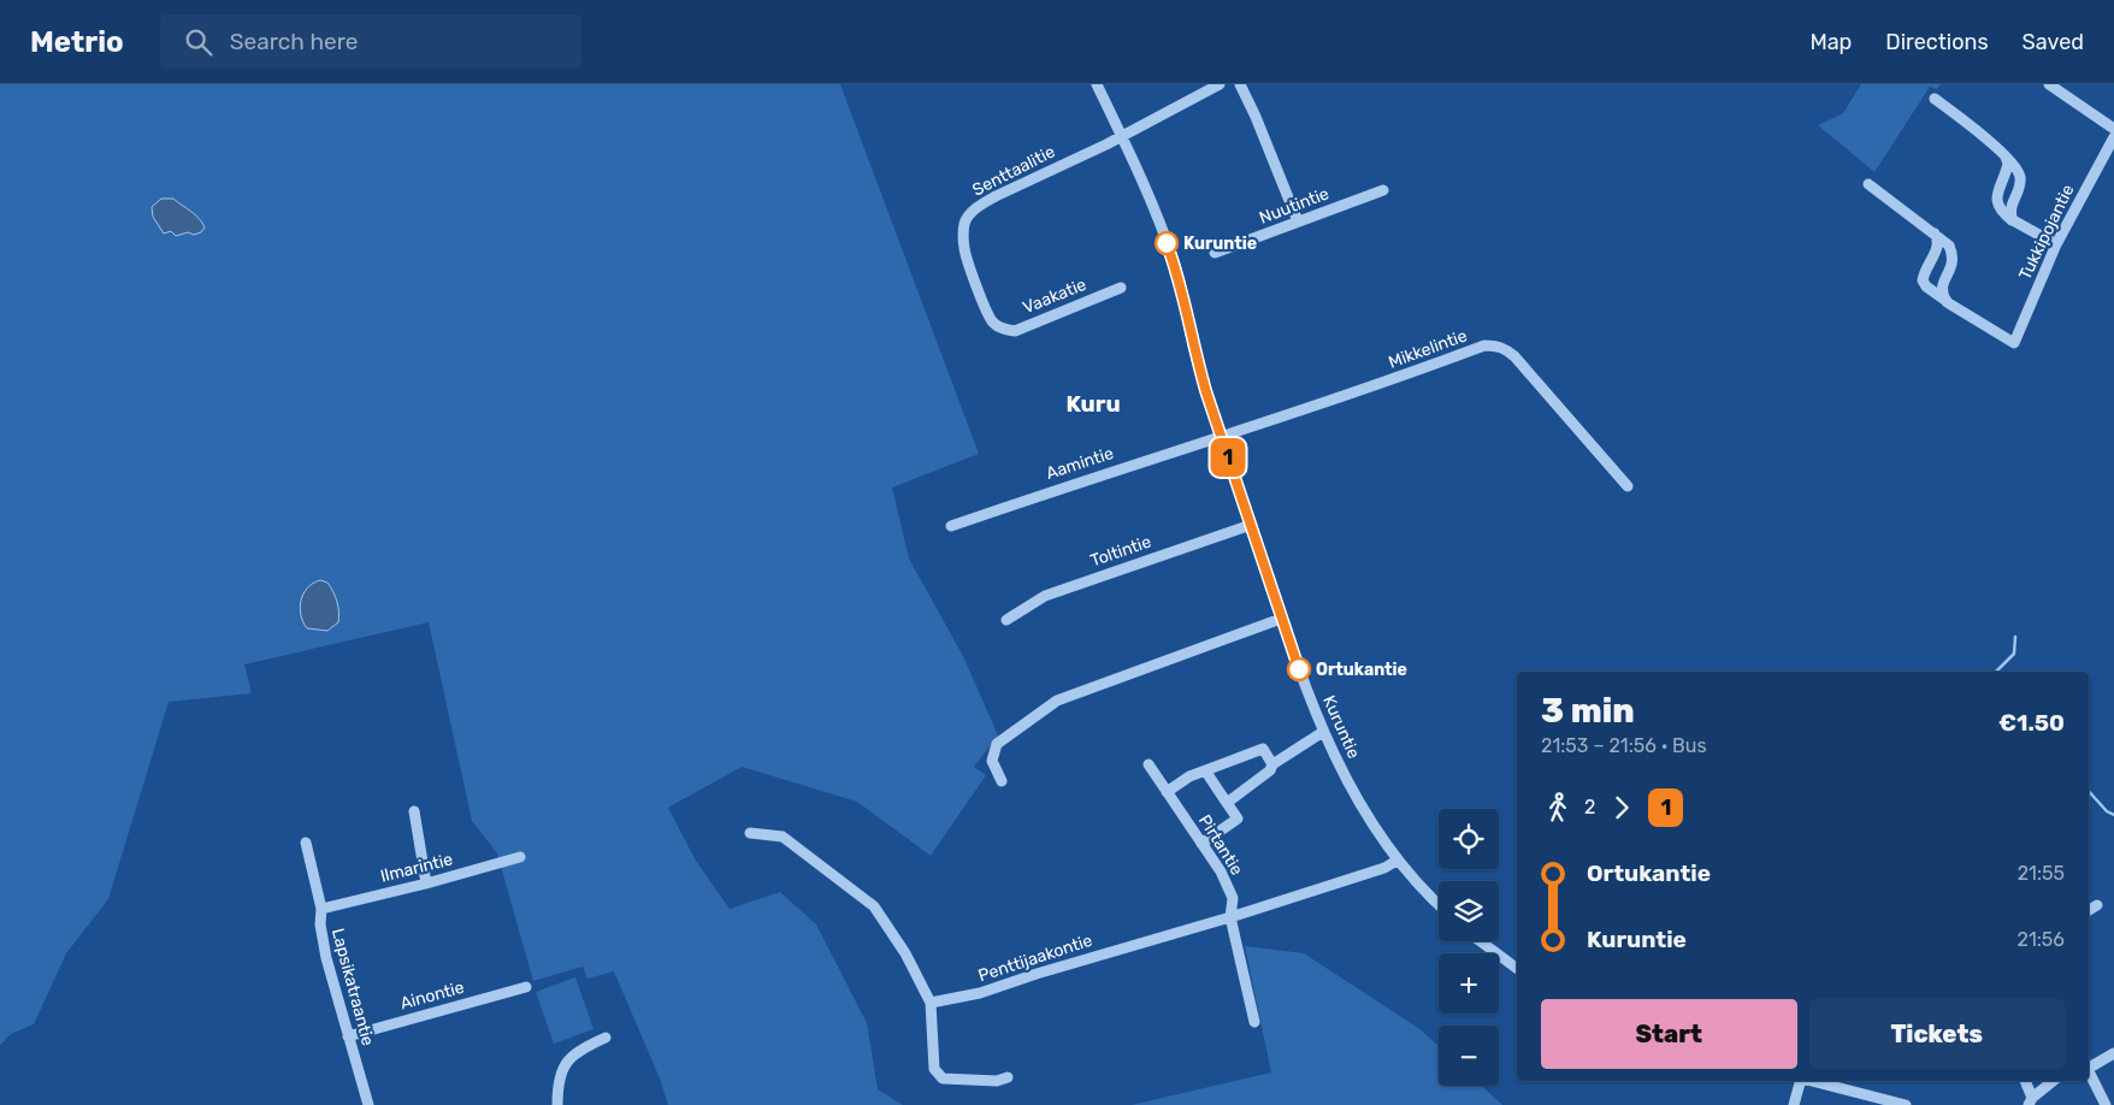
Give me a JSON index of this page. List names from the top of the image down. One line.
{"streets":{"street":["Senttaalitie","Nuutintie","Tukkipojantie","Vaakatie","Mikkelintie","Aamintie","Toltintie","Kuruntie","Pirtantie","Ilmarintie","Penttijaakontie","Lapsikatraantie","Ainontie"]},"crossings":[["Senttaalitie","Vaakatie"],["Senttaalitie","Kuruntie"],["Mikkelintie","Aamintie"],["Mikkelintie","Kuruntie"],["Aamintie","Kuruntie"],["Toltintie","Kuruntie"],["Kuruntie","Penttijaakontie"],["Pirtantie","Penttijaakontie"],["Ilmarintie","Lapsikatraantie"],["Lapsikatraantie","Ainontie"]],"districts":["Kuru"],"places":["Kuruntie","Ortukantie"],"lines":["bus line 1"],"page":{"header":"Metrio","search":"Search here","nav":["Map","Directions","Saved"],"on_map":"1","heading":["3 min","21:53 – 21:56 · Bus","€1.50"],"legs":["2","1"],"map_buttons":["+","−"],"list":[{"name":"Ortukantie","value":"21:55"},{"name":"Kuruntie","value":"21:56"}],"buttons":["Start","Tickets"]}}
